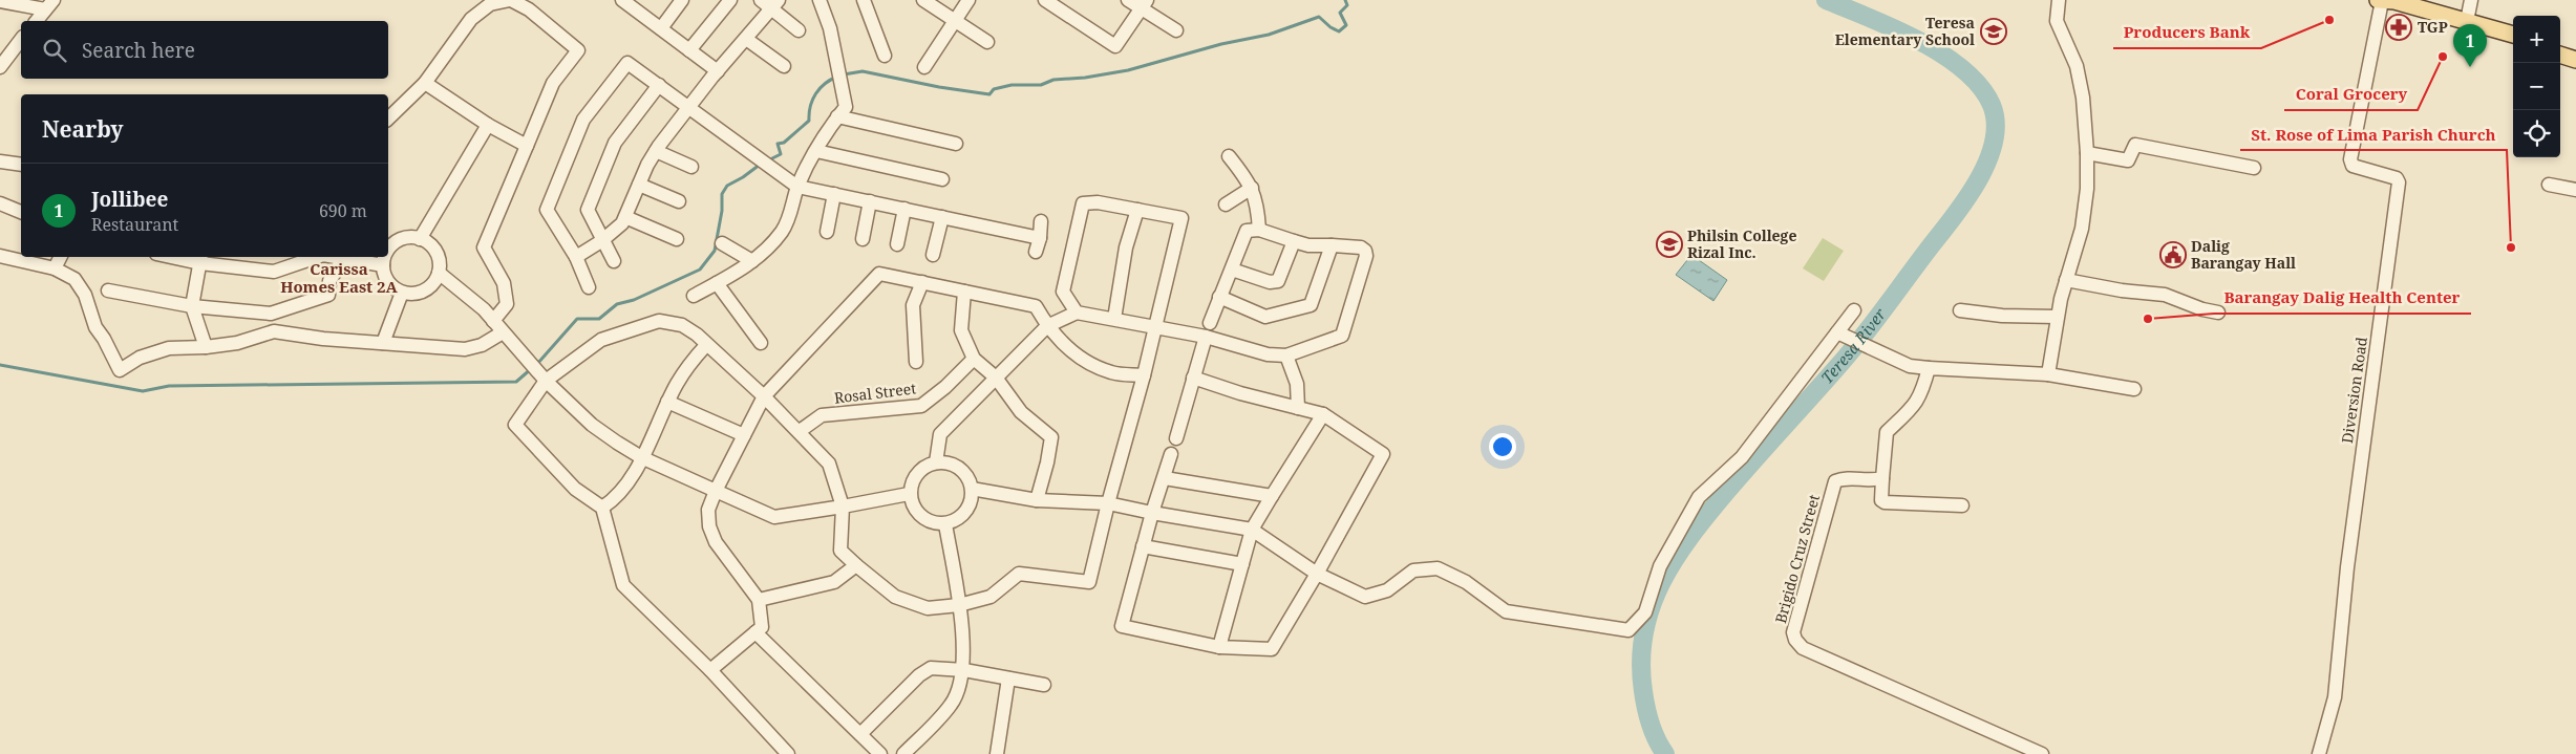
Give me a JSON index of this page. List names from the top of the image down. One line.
{"streets":{"street":["Diversion Road","Rosal Street","Brigido Cruz Street"]},"districts":["Carissa Homes East 2A"],"water":["Teresa River"],"places":{"other":["Producers Bank","Coral Grocery","St. Rose of Lima Parish Church","Barangay Dalig Health Center"],"pharmacy":["TGP"],"school or university":["Teresa Elementary School","Philsin College Rizal Inc."],"public building":["Dalig Barangay Hall"]},"page":{"map_buttons":["+","−"],"search":"Search here","pins":"1","heading":"Nearby","list":[{"mark":"1","name":"Jollibee","note":"Restaurant","value":"690 m"}]}}
